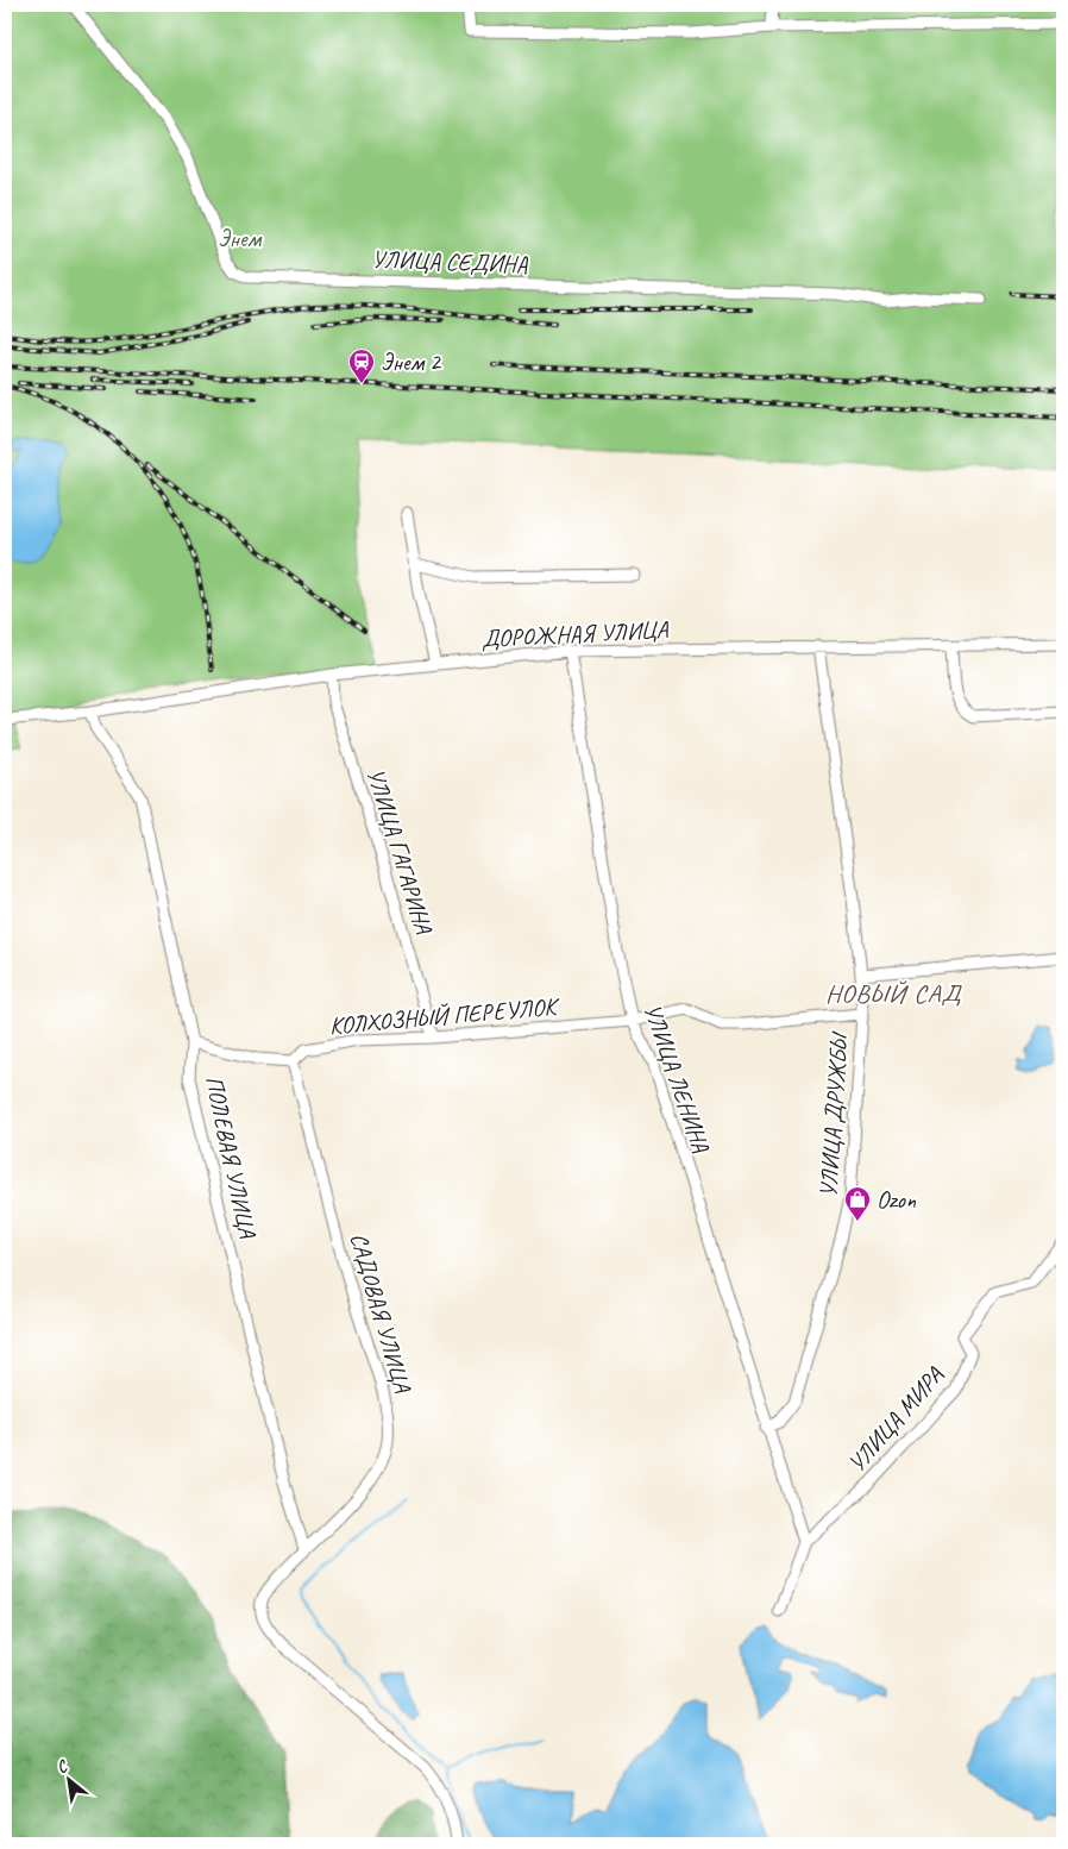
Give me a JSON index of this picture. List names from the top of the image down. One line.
{"streets":{"street":["УЛИЦА СЕДИНА","ДОРОЖНАЯ УЛИЦА","УЛИЦА ГАГАРИНА","КОЛХОЗНЫЙ ПЕРЕУЛОК","УЛИЦА ЛЕНИНА","УЛИЦА ДРУЖБЫ","ПОЛЕВАЯ УЛИЦА","САДОВАЯ УЛИЦА","УЛИЦА МИРА"]},"crossings":[["ДОРОЖНАЯ УЛИЦА","УЛИЦА ГАГАРИНА"],["ДОРОЖНАЯ УЛИЦА","УЛИЦА ЛЕНИНА"],["ДОРОЖНАЯ УЛИЦА","УЛИЦА ДРУЖБЫ"],["ДОРОЖНАЯ УЛИЦА","ПОЛЕВАЯ УЛИЦА"],["УЛИЦА ГАГАРИНА","КОЛХОЗНЫЙ ПЕРЕУЛОК"],["КОЛХОЗНЫЙ ПЕРЕУЛОК","УЛИЦА ЛЕНИНА"],["КОЛХОЗНЫЙ ПЕРЕУЛОК","САДОВАЯ УЛИЦА"],["УЛИЦА ЛЕНИНА","УЛИЦА ДРУЖБЫ"],["УЛИЦА ЛЕНИНА","УЛИЦА МИРА"],["ПОЛЕВАЯ УЛИЦА","САДОВАЯ УЛИЦА"]],"districts":["НОВЫЙ САД"],"parks":["Энем"],"places":{"station":["Энем 2"],"shop":["Ozon"]},"north":"top left"}
